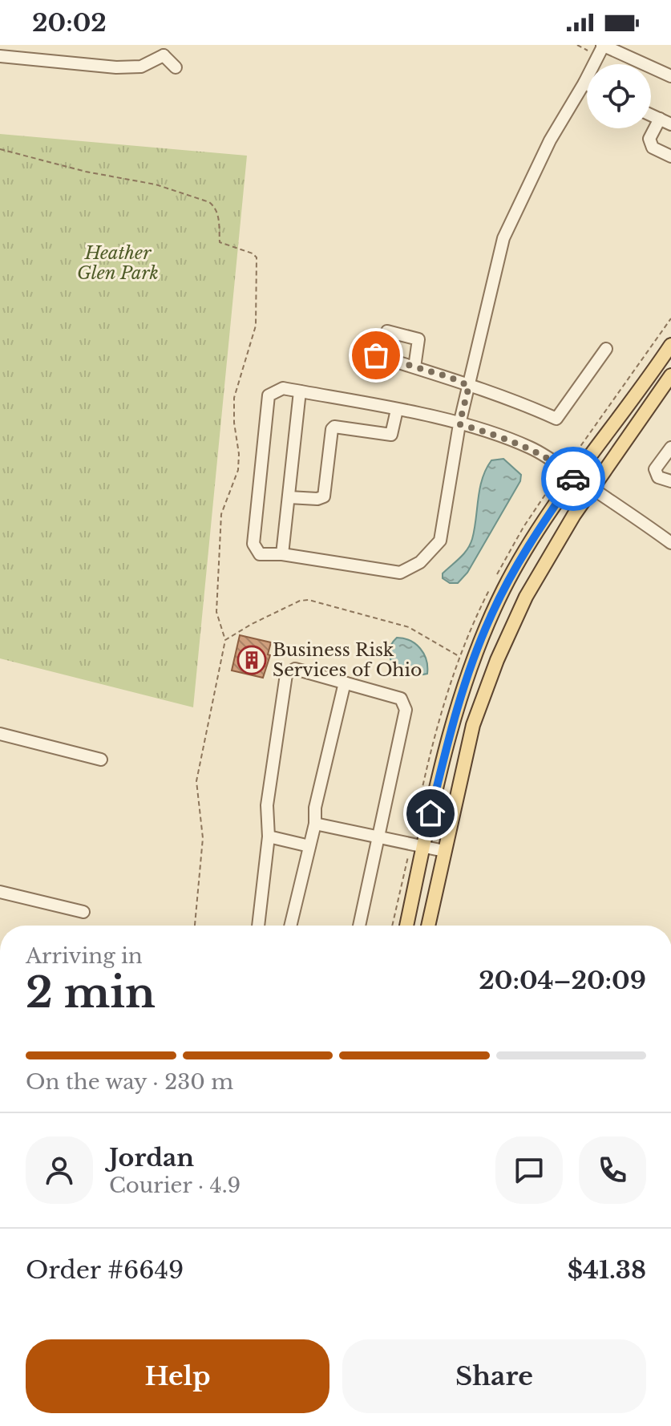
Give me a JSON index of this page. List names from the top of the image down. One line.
{"parks":["Heather Glen Park"],"places":{"building":["Business Risk Services of Ohio"]},"page":{"status":"20:02","heading":["2 min","Arriving in","20:04–20:09"],"panel":["Jordan","Courier · 4.9","Order #6649","$41.38"],"bar":"On the way · 230 m","buttons":["Help","Share"]}}
